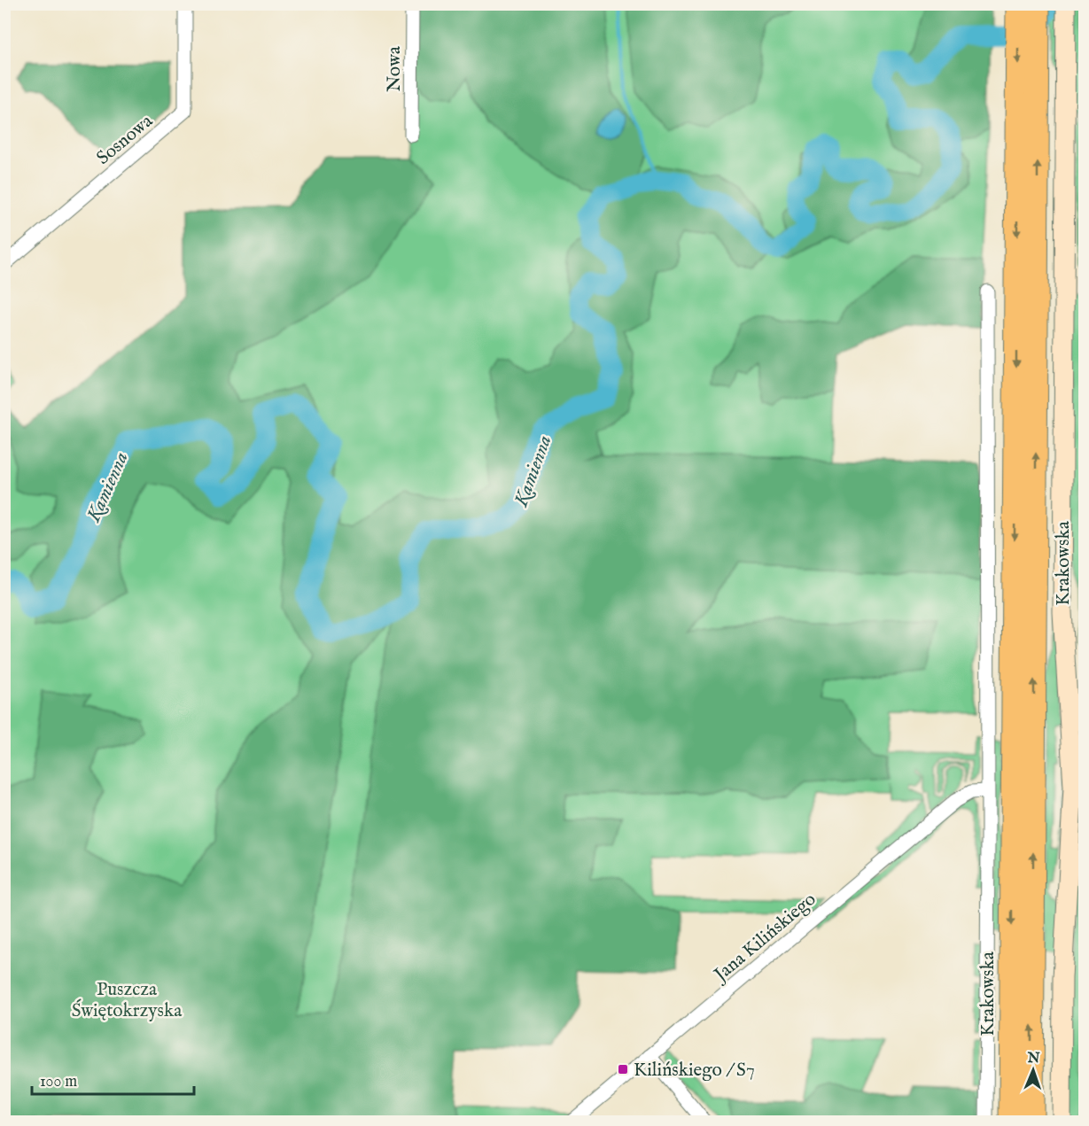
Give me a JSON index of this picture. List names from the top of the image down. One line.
{"streets":{"street":["Nowa","Sosnowa","Krakowska","Jana Kilińskiego"]},"crossings":[["Krakowska","Jana Kilińskiego"]],"water":["Kamienna"],"parks":["Puszcza Świętokrzyska"],"places":{"transit":["Kilińskiego / S7"]},"scale_bar":"100 m","north":"top"}
